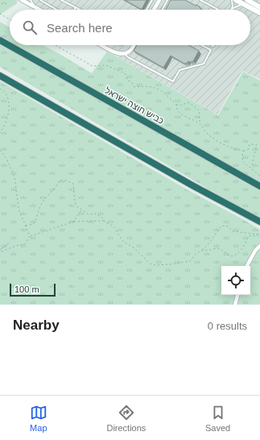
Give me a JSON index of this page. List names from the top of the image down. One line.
{"streets":{"highway":["כביש חוצה ישראל"]},"scale_bar":"100 m","page":{"search":"Search here","scale":"100 m","heading":["Nearby","0 results"],"nav":["Map","Directions","Saved"]}}
